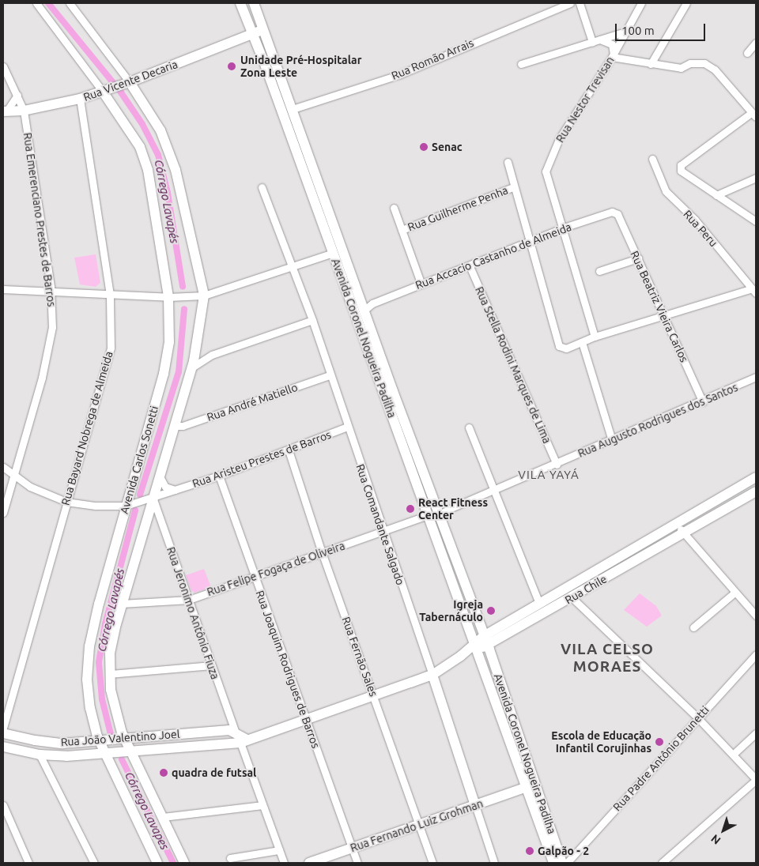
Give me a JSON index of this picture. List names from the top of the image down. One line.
{"streets":{"street":["Rua Romão Arrais","Rua Vicente Decaria","Rua Nestor Trevisan","Rua Guilherme Penha","Rua Emerenciano Prestes de Barros","Rua Peru","Rua Accacio Castanho de Almeida","Rua Beatriz Vieira Carlos","Avenida Coronel Nogueira Padilha","Rua Stella Rodini Marques de Lima","Rua André Matiello","Rua Augusto Rodrigues dos Santos","Rua Bayard Nobrega de Almeida","Rua Aristeu Prestes de Barros","Avenida Carlos Sonetti","Rua Comandante Salgado","Rua Felipe Fogaça de Oliveira","Rua Chile","Rua Jeronimo Antônio Fiuza","Rua Fernão Sales","Rua Joaquim Rodrigues de Barros","Rua João Valentino Joel","Rua Padre Antônio Brunetti","Rua Fernando Luiz Grohman"]},"crossings":[["Rua Romão Arrais","Avenida Coronel Nogueira Padilha"],["Rua Vicente Decaria","Rua Emerenciano Prestes de Barros"],["Rua Vicente Decaria","Avenida Coronel Nogueira Padilha"],["Rua Vicente Decaria","Rua Bayard Nobrega de Almeida"],["Rua Vicente Decaria","Avenida Carlos Sonetti"],["Rua Nestor Trevisan","Rua Accacio Castanho de Almeida"],["Rua Emerenciano Prestes de Barros","Rua Aristeu Prestes de Barros"],["Rua Accacio Castanho de Almeida","Rua Beatriz Vieira Carlos"],["Rua Accacio Castanho de Almeida","Avenida Coronel Nogueira Padilha"],["Rua Accacio Castanho de Almeida","Rua Stella Rodini Marques de Lima"],["Rua Beatriz Vieira Carlos","Rua Augusto Rodrigues dos Santos"],["Avenida Coronel Nogueira Padilha","Rua Augusto Rodrigues dos Santos"],["Avenida Coronel Nogueira Padilha","Rua Felipe Fogaça de Oliveira"],["Avenida Coronel Nogueira Padilha","Rua Chile"],["Avenida Coronel Nogueira Padilha","Rua João Valentino Joel"],["Avenida Coronel Nogueira Padilha","Rua Fernando Luiz Grohman"],["Rua Stella Rodini Marques de Lima","Rua Augusto Rodrigues dos Santos"],["Rua André Matiello","Rua Comandante Salgado"],["Rua Bayard Nobrega de Almeida","Rua Aristeu Prestes de Barros"],["Rua Bayard Nobrega de Almeida","Avenida Carlos Sonetti"],["Rua Aristeu Prestes de Barros","Avenida Carlos Sonetti"],["Rua Aristeu Prestes de Barros","Rua Comandante Salgado"],["Rua Aristeu Prestes de Barros","Rua Jeronimo Antônio Fiuza"],["Rua Aristeu Prestes de Barros","Rua Fernão Sales"],["Rua Aristeu Prestes de Barros","Rua Joaquim Rodrigues de Barros"],["Avenida Carlos Sonetti","Rua João Valentino Joel"],["Rua Comandante Salgado","Rua Felipe Fogaça de Oliveira"],["Rua Comandante Salgado","Rua João Valentino Joel"],["Rua Comandante Salgado","Rua Fernando Luiz Grohman"],["Rua Felipe Fogaça de Oliveira","Rua Jeronimo Antônio Fiuza"],["Rua Felipe Fogaça de Oliveira","Rua Fernão Sales"],["Rua Felipe Fogaça de Oliveira","Rua Joaquim Rodrigues de Barros"],["Rua Jeronimo Antônio Fiuza","Rua João Valentino Joel"],["Rua Fernão Sales","Rua João Valentino Joel"],["Rua Fernão Sales","Rua Fernando Luiz Grohman"],["Rua Joaquim Rodrigues de Barros","Rua João Valentino Joel"],["Rua Joaquim Rodrigues de Barros","Rua Fernando Luiz Grohman"]],"districts":["VILA YAYÁ","VILA CELSO MORAES"],"water":["Córrego Lavapés","Córrego Lavapes"],"places":["Unidade Pré-Hospitalar Zona Leste","Senac","React Fitness Center","Igreja Tabernáculo","Escola de Educação Infantil Corujinhas","quadra de futsal","Galpão - 2"],"scale_bar":"100 m","north":"bottom left"}
